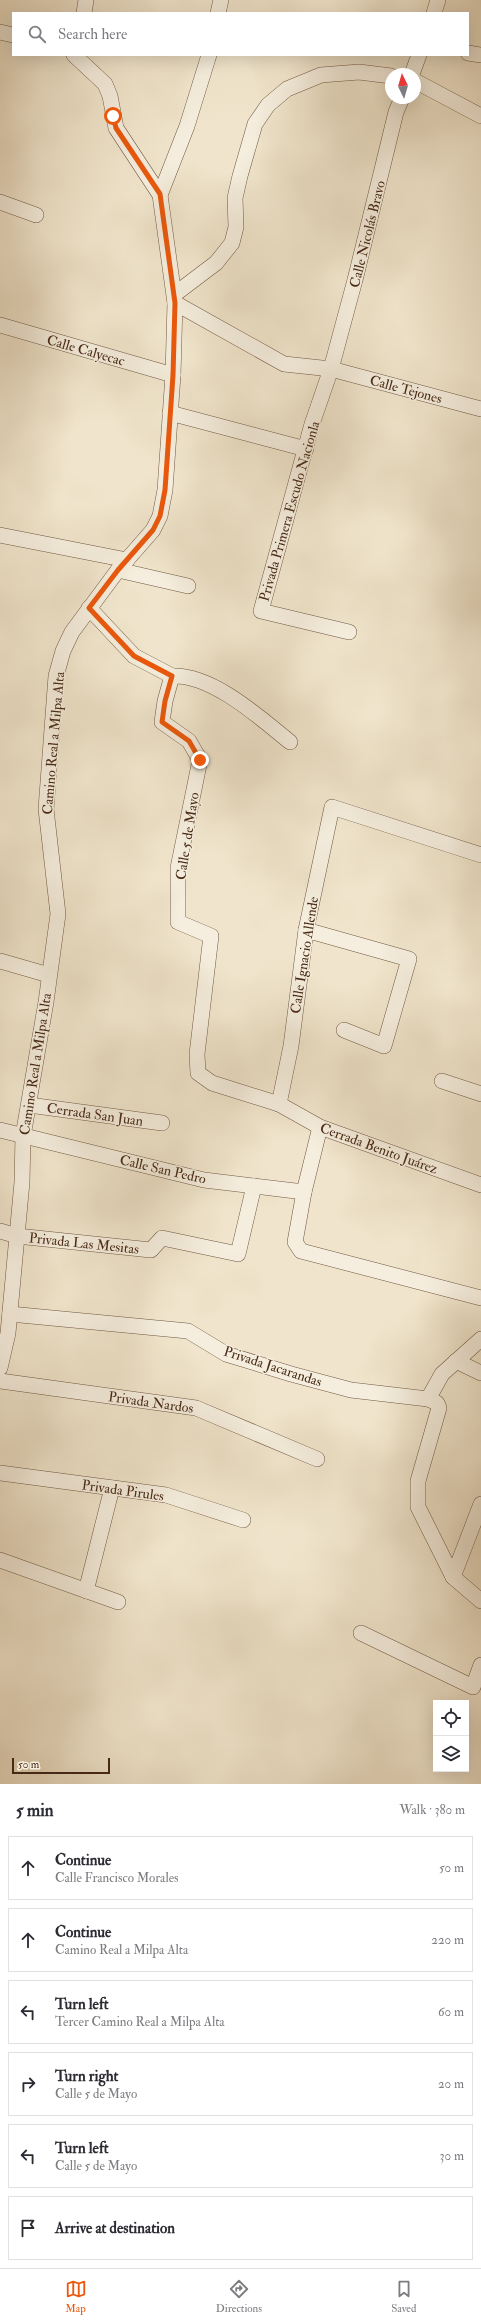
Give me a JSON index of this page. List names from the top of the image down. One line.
{"streets":{"street":["Calle Nicolás Bravo","Calle Calyecac","Calle Tejones","Privada Primera Escudo Nacionla","Camino Real a Milpa Alta","Calle 5 de Mayo","Calle Ignacio Allende","Cerrada San Juan","Cerrada Benito Juárez","Calle San Pedro","Privada Las Mesitas","Privada Jacarandas","Privada Nardos","Privada Pirules"]},"crossings":[["Calle Nicolás Bravo","Calle Tejones"],["Calle Nicolás Bravo","Privada Primera Escudo Nacionla"],["Calle Calyecac","Camino Real a Milpa Alta"],["Calle Tejones","Privada Primera Escudo Nacionla"],["Calle Tejones","Camino Real a Milpa Alta"],["Camino Real a Milpa Alta","Cerrada San Juan"],["Camino Real a Milpa Alta","Calle San Pedro"],["Camino Real a Milpa Alta","Privada Las Mesitas"],["Camino Real a Milpa Alta","Privada Jacarandas"],["Calle 5 de Mayo","Calle Ignacio Allende"],["Calle 5 de Mayo","Cerrada Benito Juárez"],["Calle Ignacio Allende","Cerrada Benito Juárez"],["Calle San Pedro","Privada Las Mesitas"]],"scale_bar":"50 m","north":"top","page":{"search":"Search here","scale":"50 m","heading":["5 min","Walk · 380 m"],"list":[["Continue","Calle Francisco Morales","50 m"],["Continue","Camino Real a Milpa Alta","220 m"],["Turn left","Tercer Camino Real a Milpa Alta","60 m"],["Turn right","Calle 5 de Mayo","20 m"],["Turn left","Calle 5 de Mayo","30 m"],"Arrive at destination"],"nav":["Map","Directions","Saved"]}}
